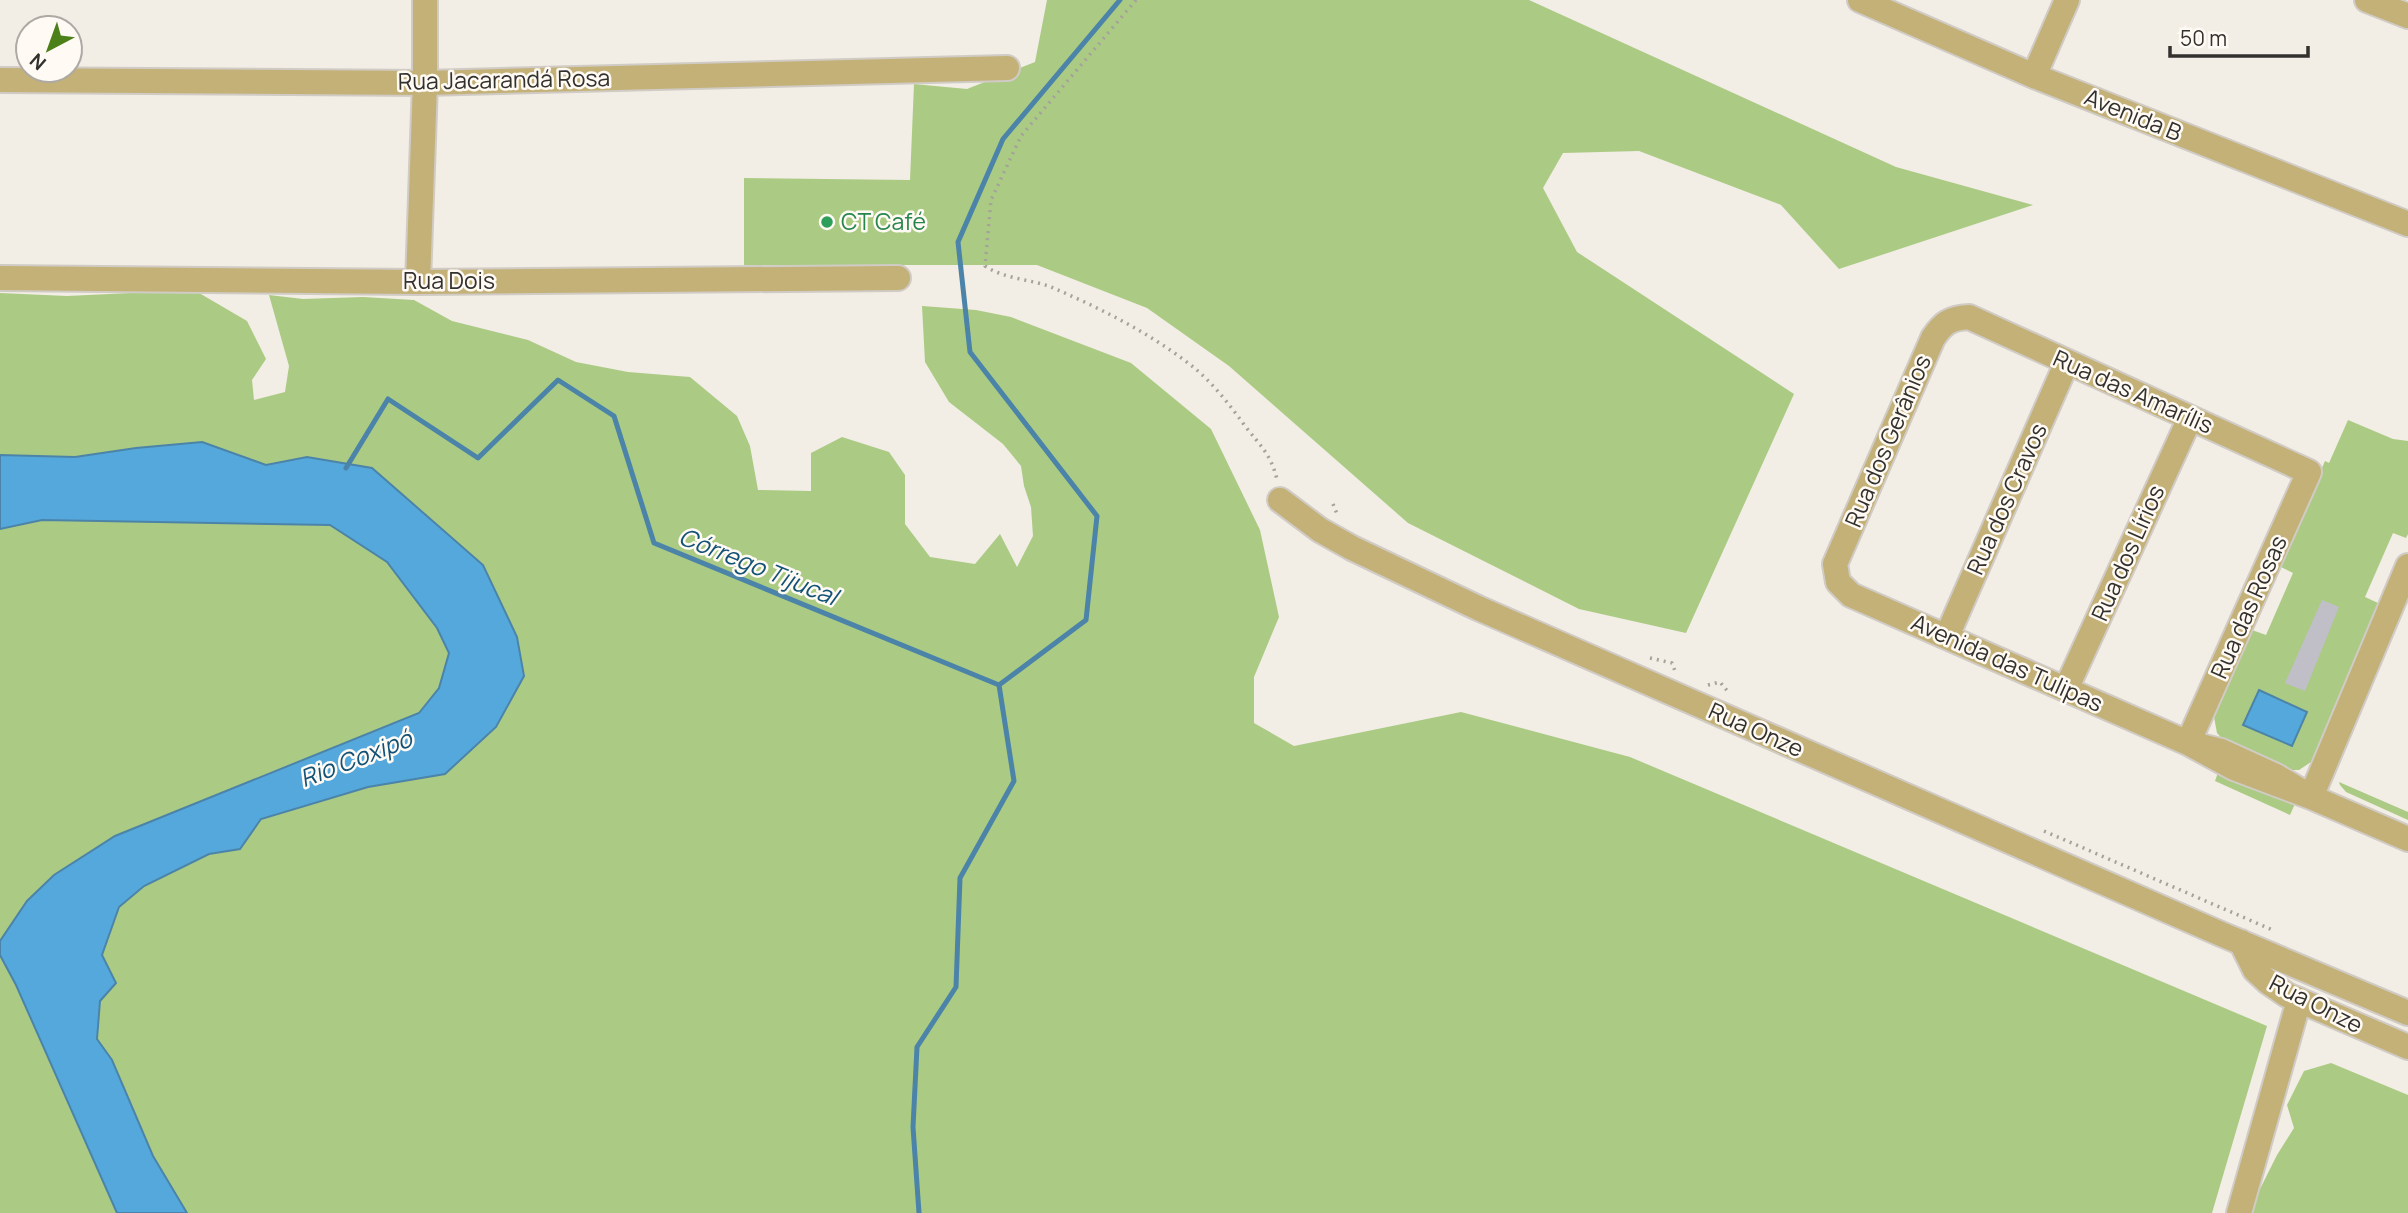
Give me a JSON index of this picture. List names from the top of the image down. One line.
{"streets":{"street":["Rua Jacarandá Rosa","Avenida B","Rua Dois","Rua das Amarílis","Rua dos Gerânios","Rua dos Cravos","Rua dos Lírios","Rua das Rosas","Avenida das Tulipas","Rua Onze"]},"crossings":[["Rua das Amarílis","Rua dos Gerânios"],["Rua das Amarílis","Rua dos Cravos"],["Rua das Amarílis","Rua dos Lírios"],["Rua das Amarílis","Rua das Rosas"],["Rua dos Gerânios","Avenida das Tulipas"],["Rua dos Cravos","Avenida das Tulipas"],["Rua dos Lírios","Avenida das Tulipas"],["Rua das Rosas","Avenida das Tulipas"]],"water":["Córrego Tijucal","Rio Coxipó"],"places":["CT Café"],"scale_bar":"50 m","north":"bottom left"}
